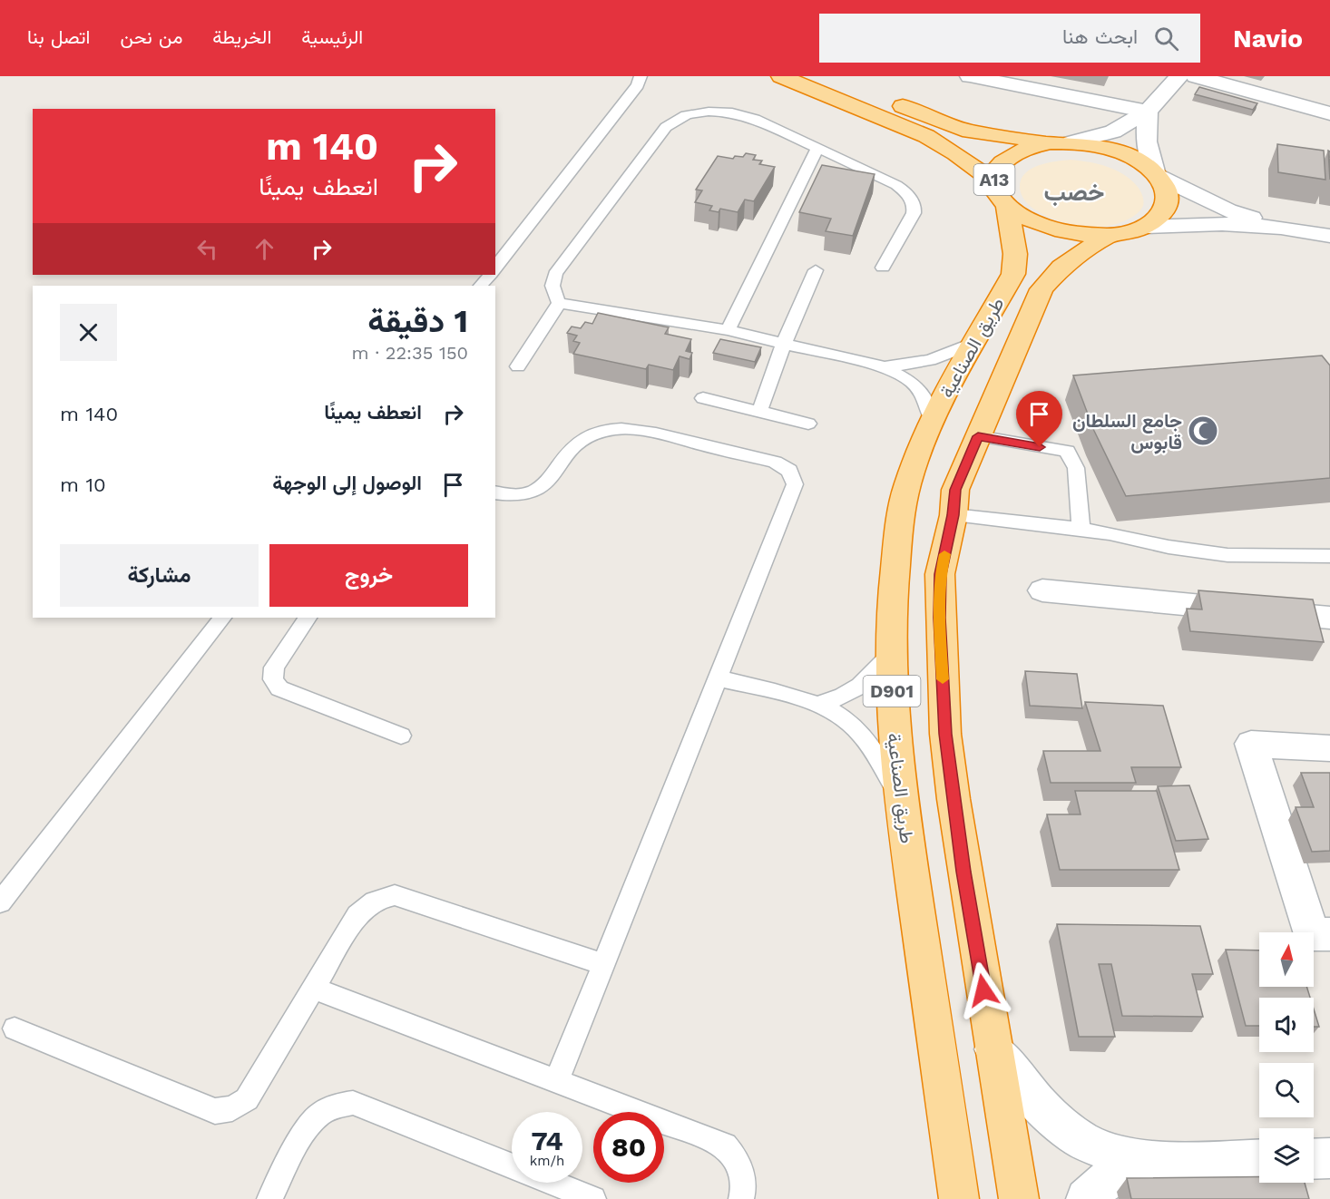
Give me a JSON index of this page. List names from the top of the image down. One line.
{"streets":{"highway":["A13","طريق الصناعية","D901"]},"crossings":[["A13","طريق الصناعية"]],"districts":["خصب"],"places":{"mosque":["جامع السلطان قابوس"]},"north":"top","page":{"header":"Navio","search":"ابحث هنا","nav":["الرئيسية","الخريطة","من نحن","اتصل بنا"],"turn":["140 m","انعطف يمينًا"],"heading":["1 دقيقة","150 m · 22:35"],"list":[{"name":"انعطف يمينًا","value":"140 m"},{"name":"الوصول إلى الوجهة","value":"10 m"}],"buttons":["خروج","مشاركة"],"speed":"74 km/h","limit":"80"}}
